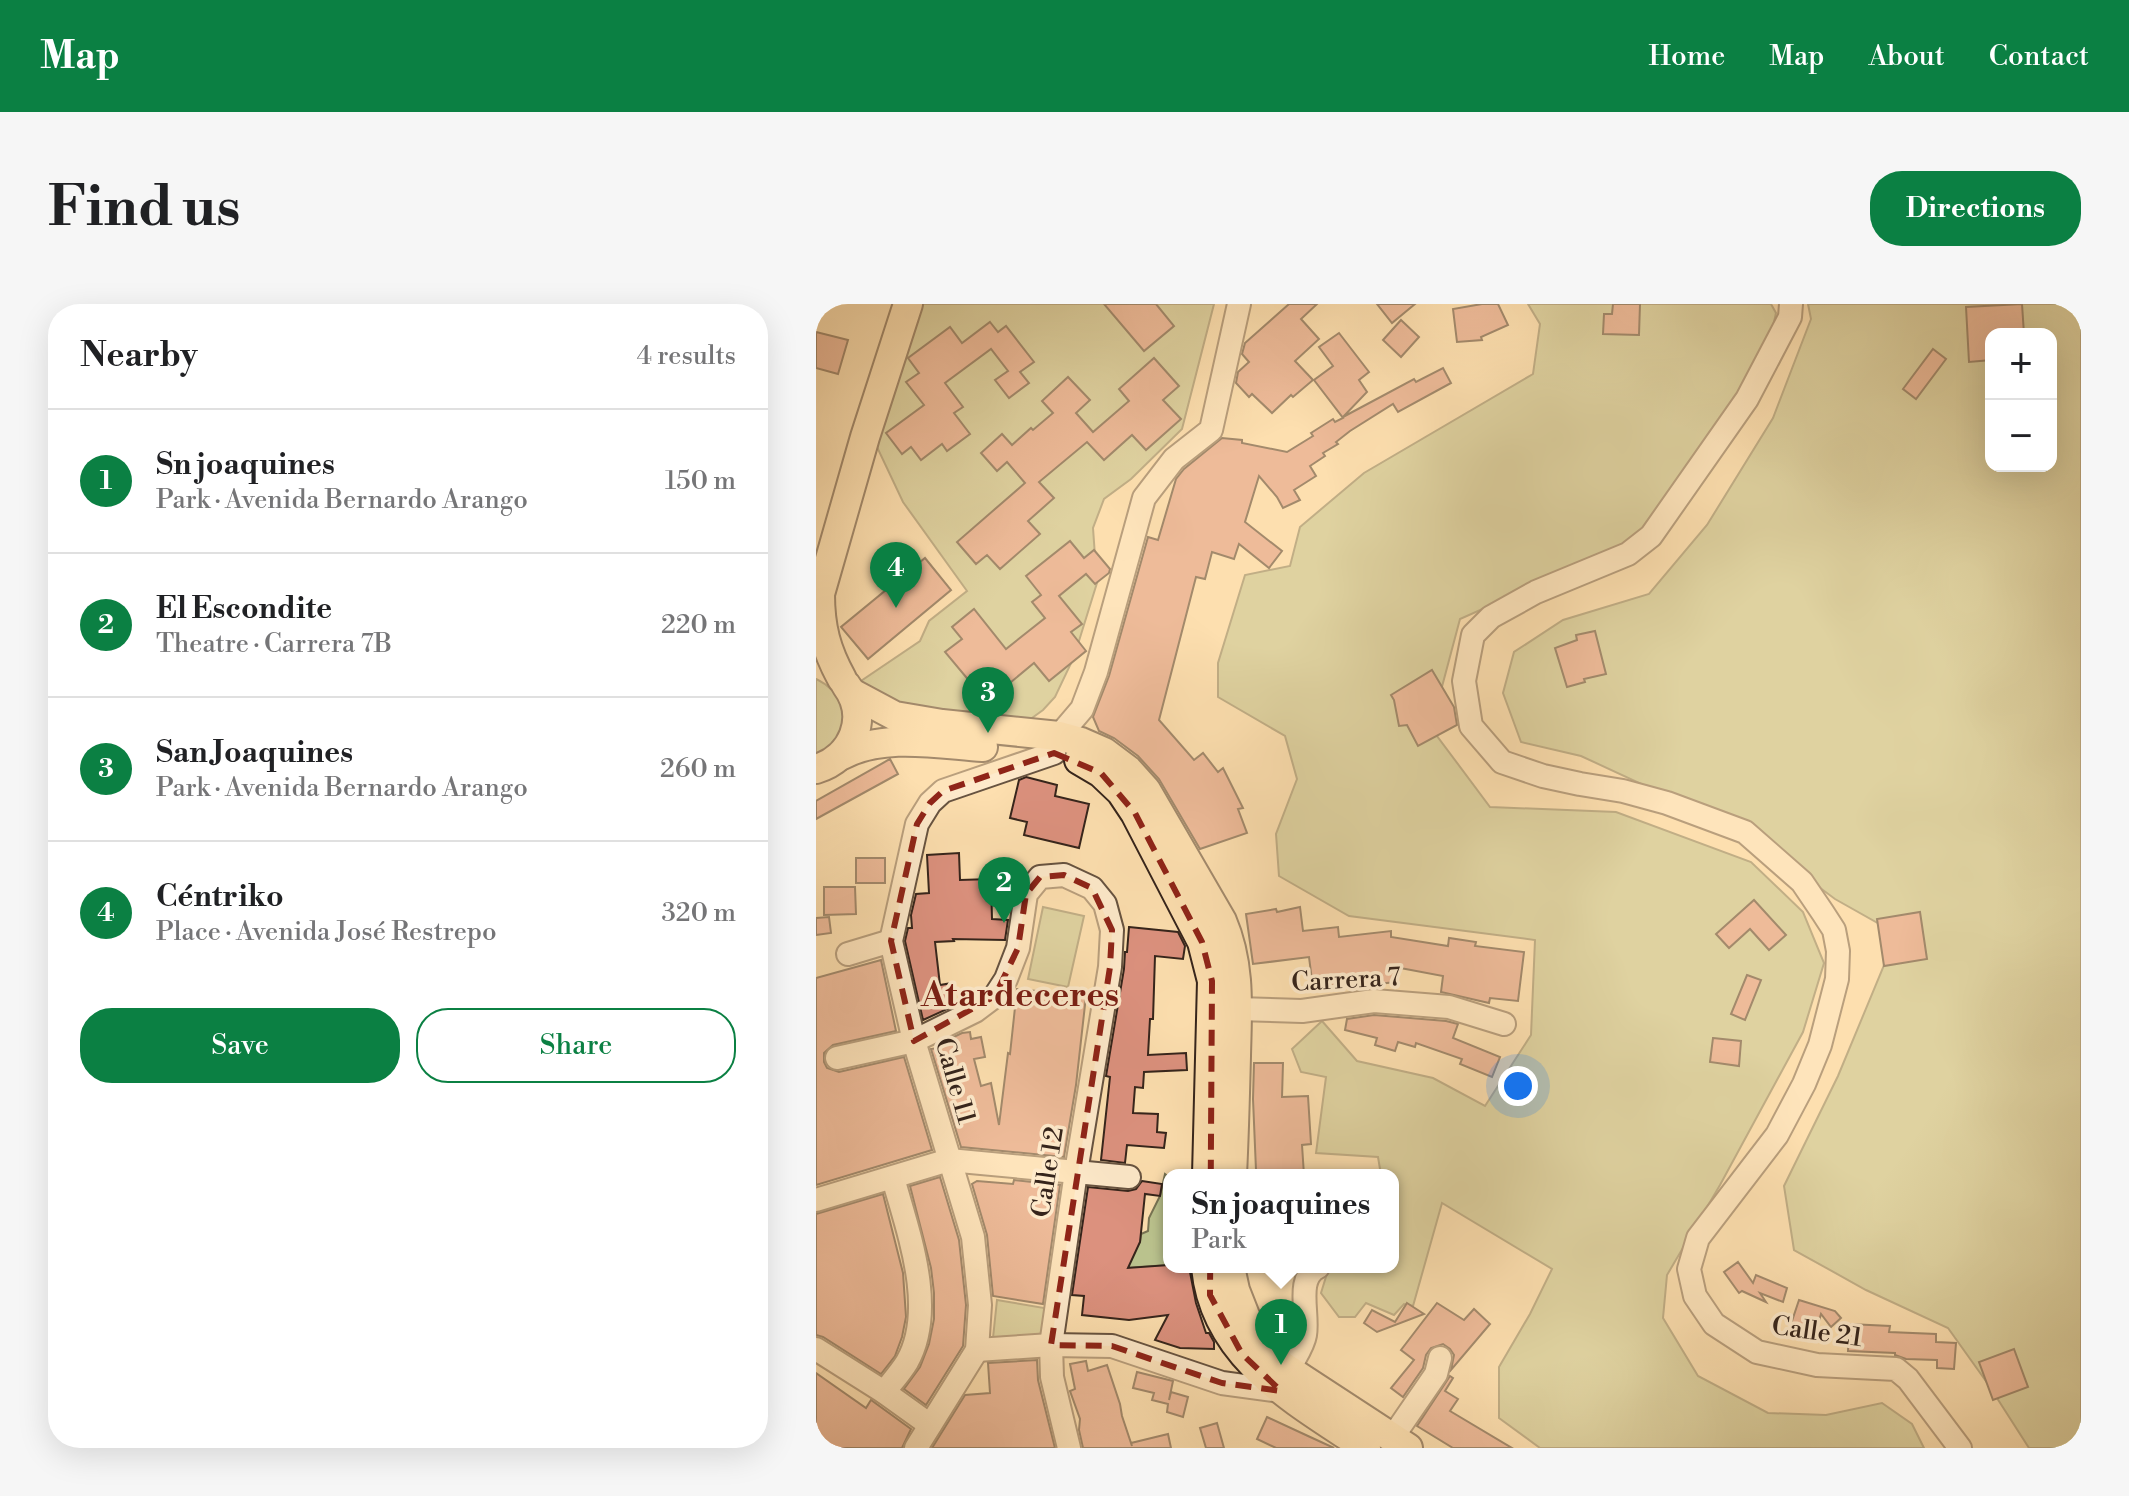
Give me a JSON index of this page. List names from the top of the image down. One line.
{"streets":{"street":["Carrera 7","Calle 11","Calle 12","Calle 21"]},"crossings":[["Calle 11","Calle 12"]],"districts":["Atardeceres"],"page":{"header":"Map","nav":["Home","Map","About","Contact"],"buttons":["Directions",["Save","Share"]],"title":"Find us","heading":["Nearby","4 results"],"map_buttons":["+","−"],"list":[{"mark":"1","name":"Sn joaquines","note":"Park · Avenida Bernardo Arango","value":"150 m"},{"mark":"2","name":"El Escondite","note":"Theatre · Carrera 7B","value":"220 m"},{"mark":"3","name":"San Joaquines","note":"Park · Avenida Bernardo Arango","value":"260 m"},{"mark":"4","name":"Céntriko","note":"Place · Avenida José Restrepo","value":"320 m"}],"pins":["4","3","2","1"],"popup":["Sn joaquines","Park"]}}
